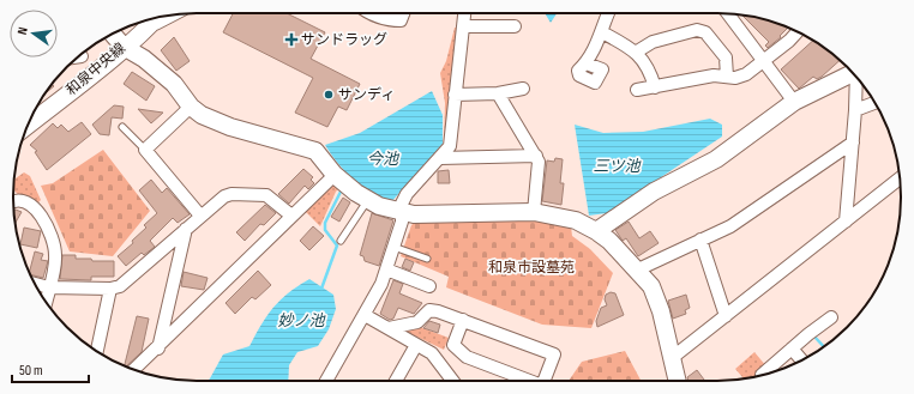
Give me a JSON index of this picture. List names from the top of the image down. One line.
{"streets":{"street":["和泉中央線"]},"water":["今池","三ツ池","妙ノ池"],"parks":["和泉市設墓苑"],"places":{"health":["サンドラッグ"],"other":["サンディ"]},"scale_bar":"50 m","north":"left"}
